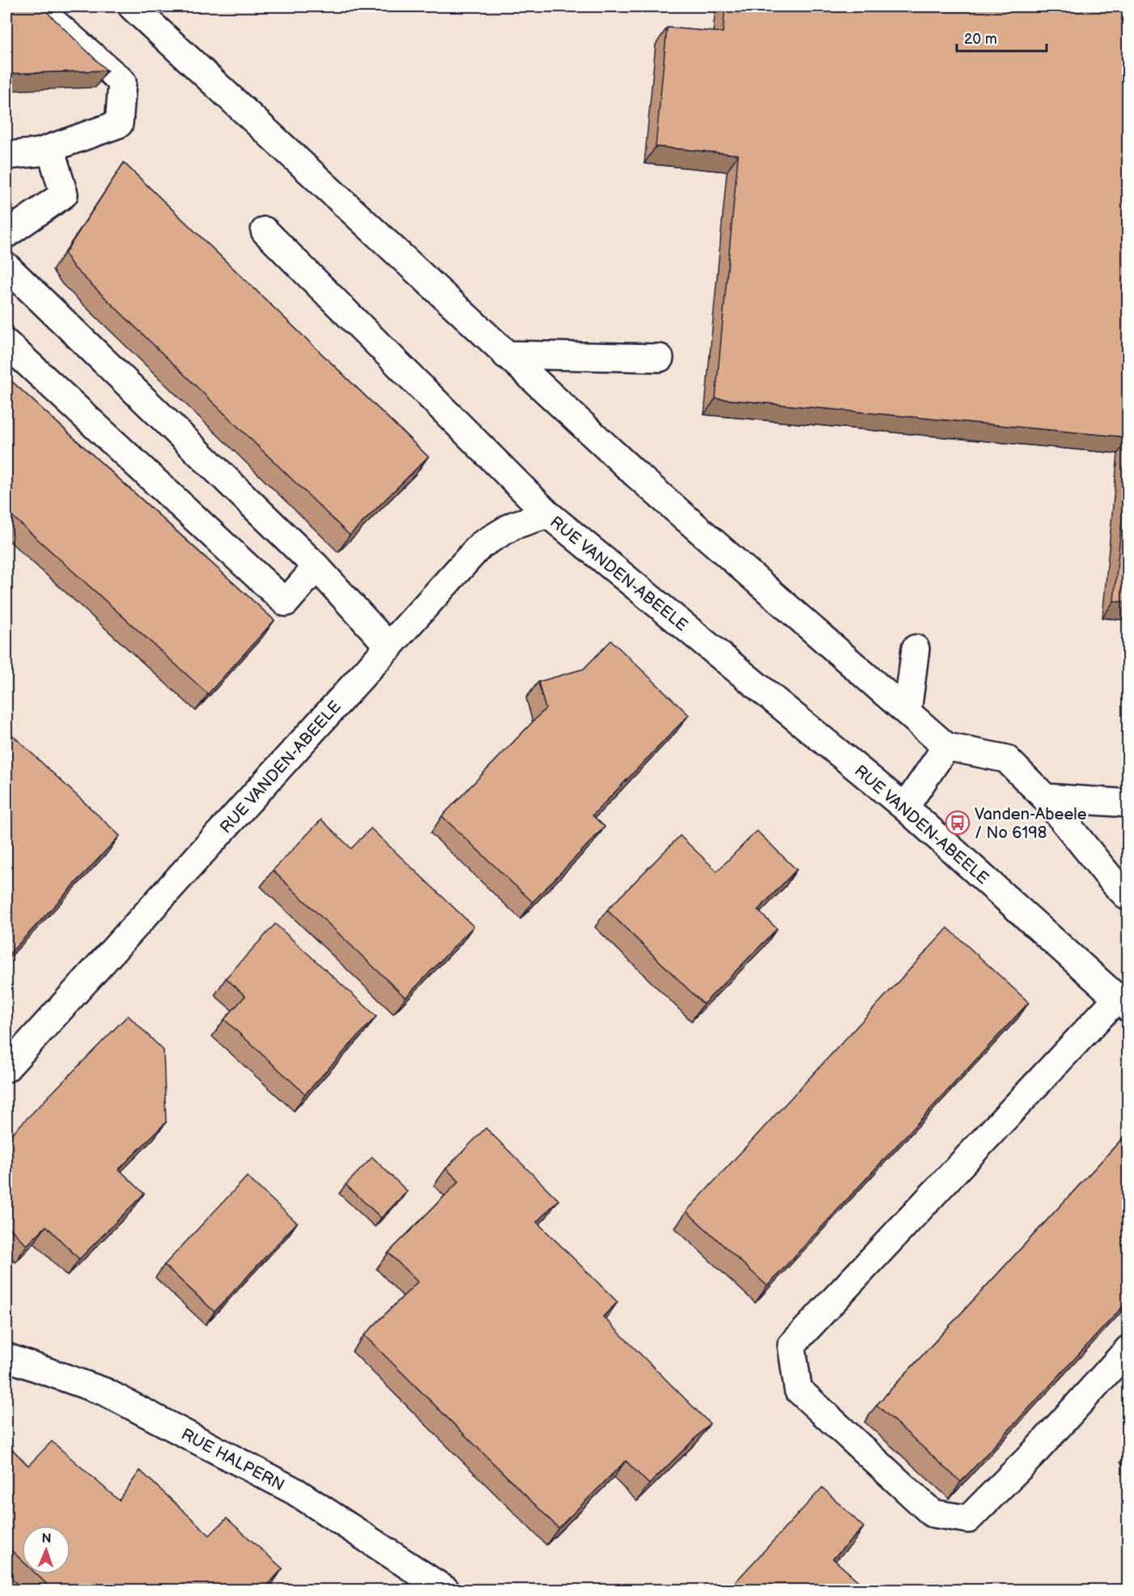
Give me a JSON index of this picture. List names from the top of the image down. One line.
{"streets":{"street":["RUE VANDEN-ABEELE","RUE HALPERN"]},"places":{"bus stop":["Vanden-Abeele / No 6198"]},"scale_bar":"20 m","north":"top"}
